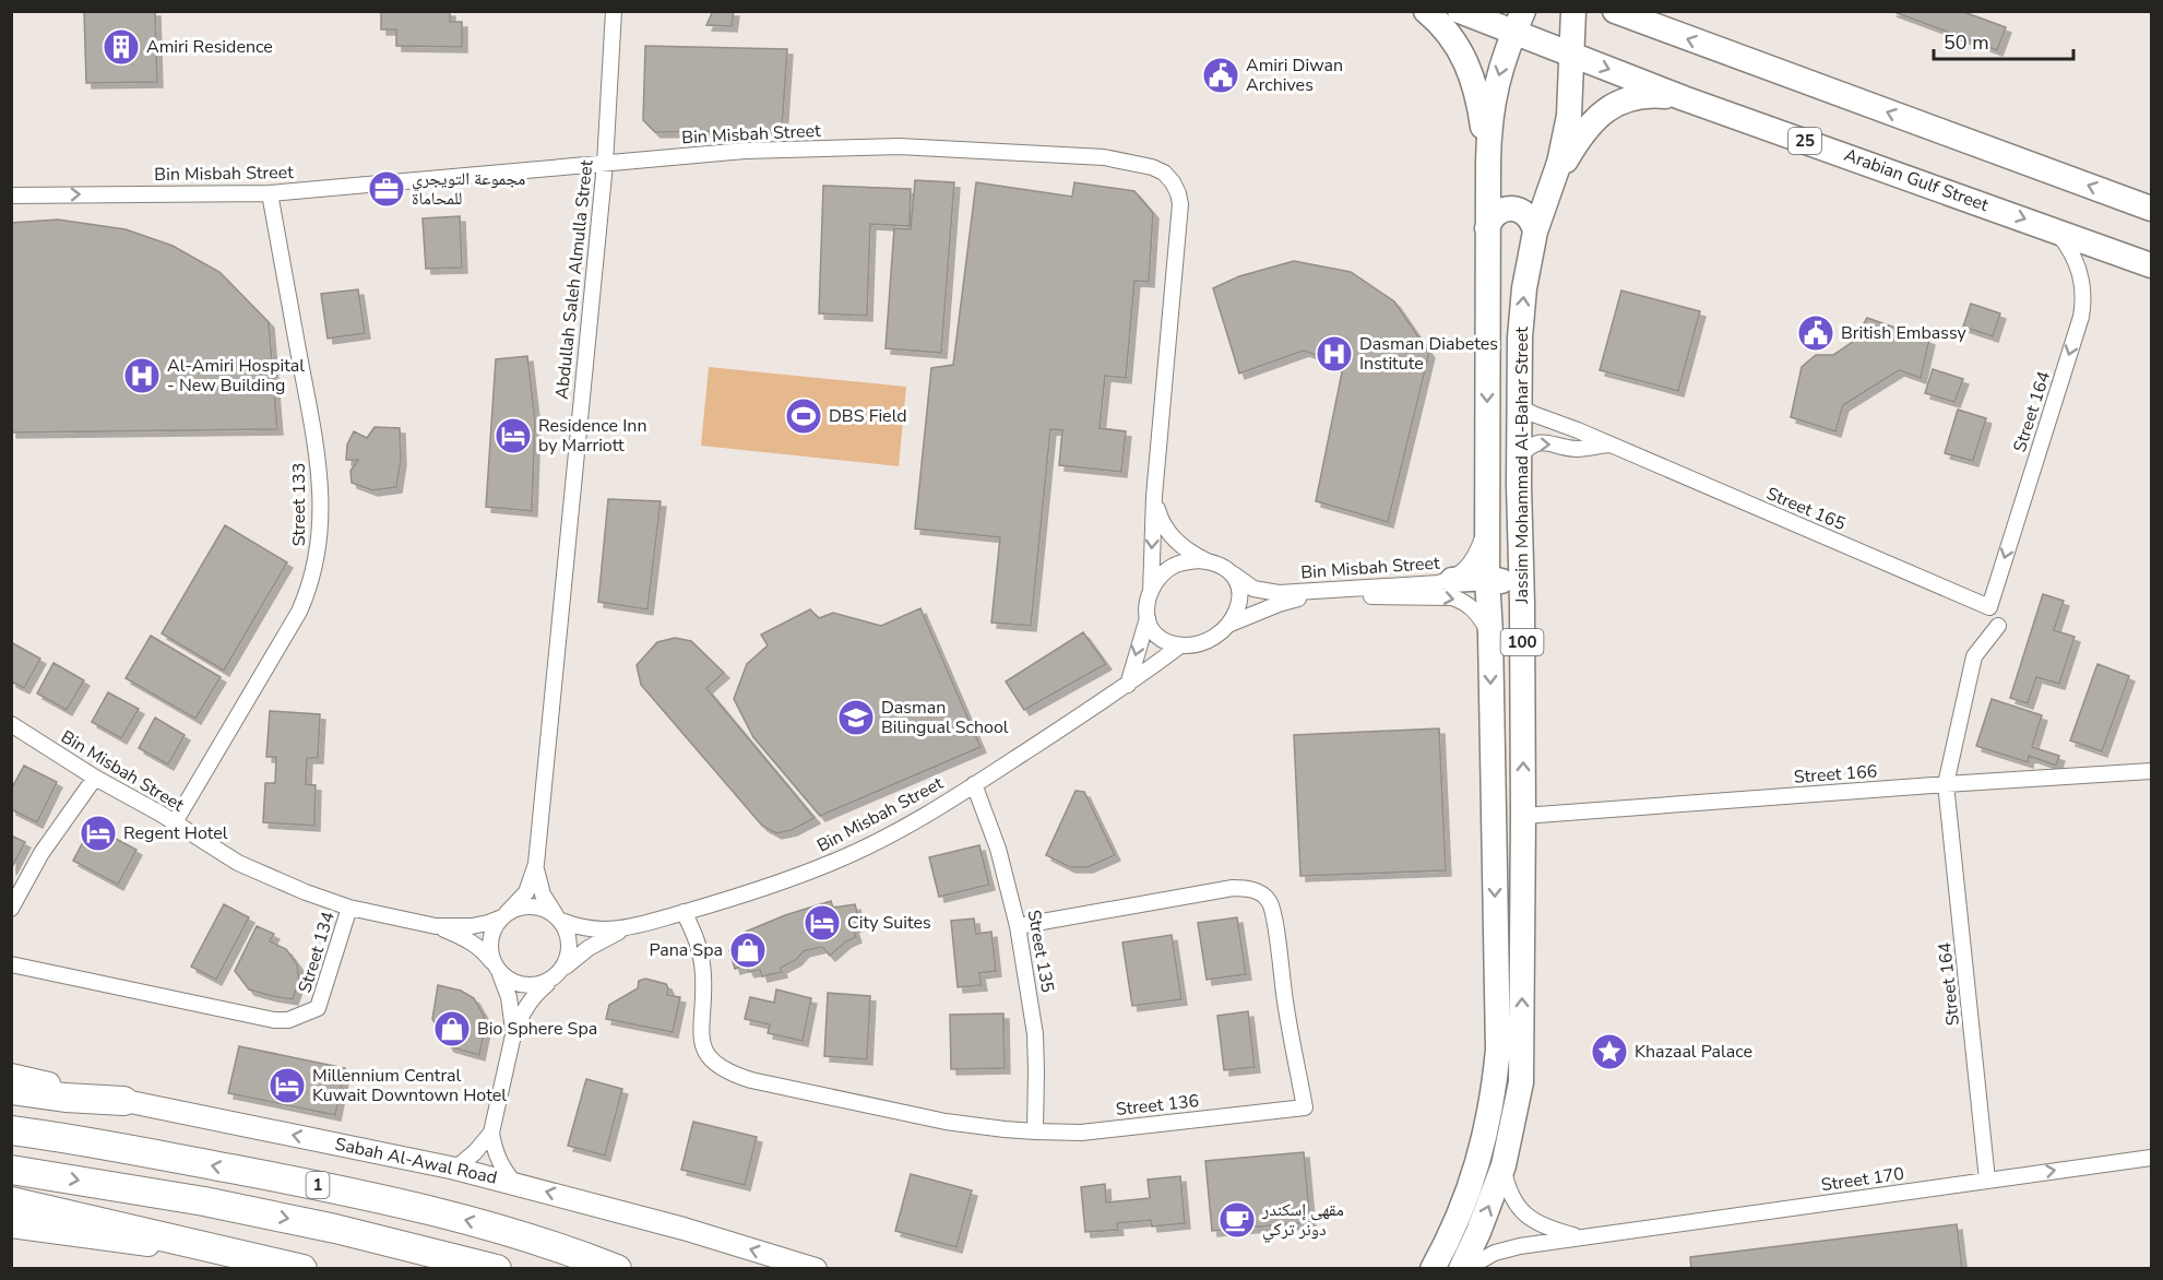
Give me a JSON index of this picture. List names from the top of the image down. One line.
{"streets":{"highway":["1"],"main road":["25","Arabian Gulf Street","Jassim Mohammad Al-Bahar Street","100","Sabah Al-Awal Road"],"street":["Bin Misbah Street","Abdullah Saleh Almulla Street","Street 164","Street 133","Street 165","Street 166","Street 135","Street 134","Street 136","Street 170"]},"crossings":[["Bin Misbah Street","Abdullah Saleh Almulla Street"],["Bin Misbah Street","Jassim Mohammad Al-Bahar Street"],["Bin Misbah Street","Street 133"],["Bin Misbah Street","Street 135"],["Bin Misbah Street","Street 134"],["Bin Misbah Street","Street 136"],["Arabian Gulf Street","Street 164"],["Arabian Gulf Street","Jassim Mohammad Al-Bahar Street"],["Street 164","Street 165"],["Street 164","Street 166"],["Street 164","Street 170"],["Jassim Mohammad Al-Bahar Street","Street 165"],["Jassim Mohammad Al-Bahar Street","Street 166"],["Jassim Mohammad Al-Bahar Street","Street 170"],["Street 135","Street 136"]],"one_way":["Street 164"],"places":{"building":["Amiri Residence"],"public building":["Amiri Diwan Archives","British Embassy"],"office":["مجموعة التويجري للمحاماة"],"hospital":["Dasman Diabetes Institute","Al-Amiri Hospital - New Building"],"sports":["DBS Field"],"hotel":["Residence Inn by Marriott","Regent Hotel","City Suites","Millennium Central Kuwait Downtown Hotel"],"school or university":["Dasman Bilingual School"],"shop":["Pana Spa","Bio Sphere Spa"],"place":["Khazaal Palace"],"cafe":["مقهى إسكندر دونر تركي"]},"scale_bar":"50 m"}
